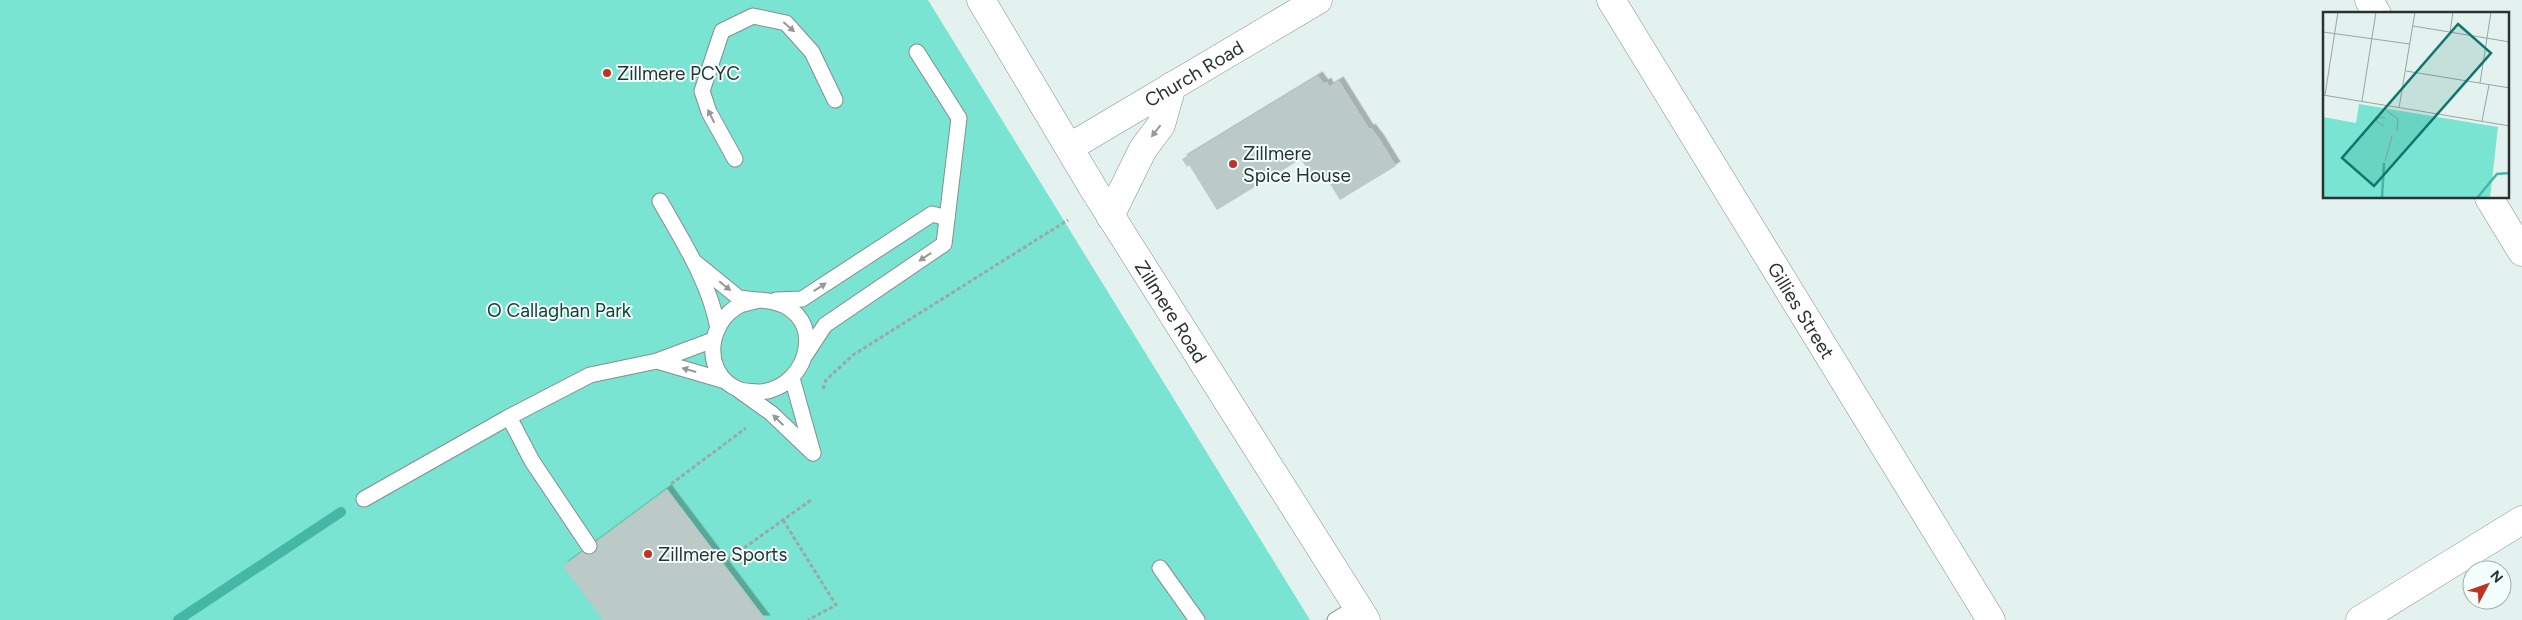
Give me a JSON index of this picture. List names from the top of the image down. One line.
{"streets":{"street":["Church Road","Gillies Street","Zillmere Road"]},"crossings":[["Church Road","Zillmere Road"]],"parks":["O Callaghan Park"],"places":["Zillmere PCYC","Zillmere Spice House","Zillmere Sports"],"north":"top right"}
